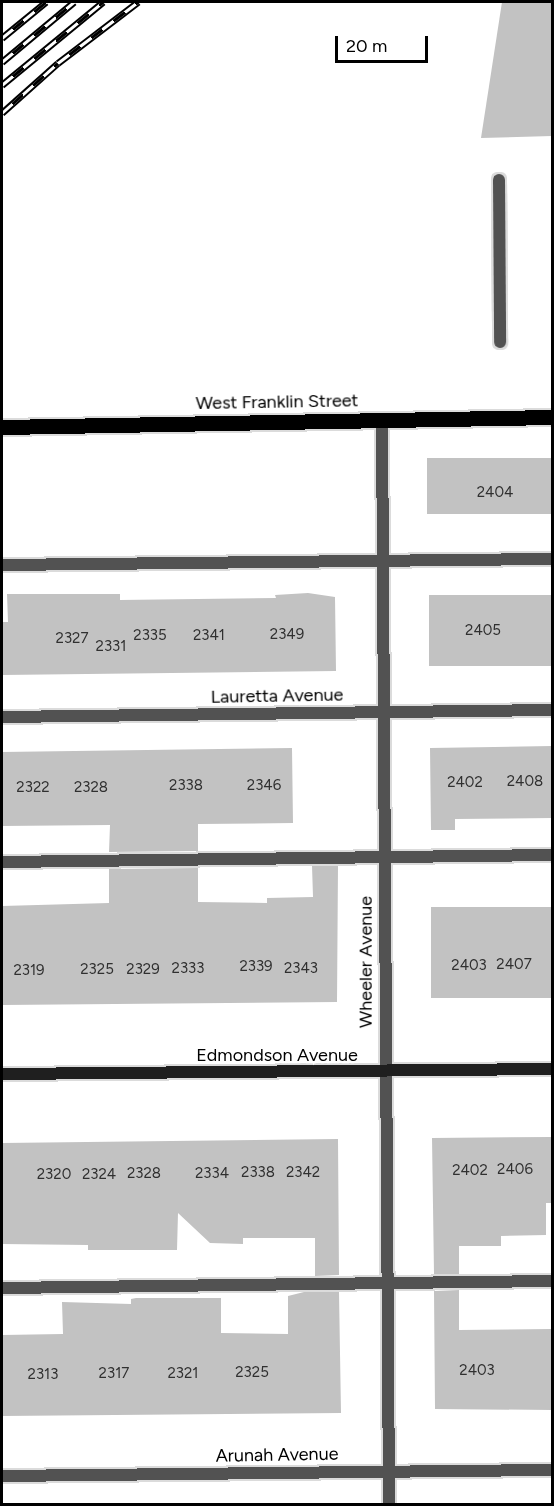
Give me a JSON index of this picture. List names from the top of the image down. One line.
{"streets":{"main road":["West Franklin Street","Edmondson Avenue"],"street":["Lauretta Avenue","Wheeler Avenue","Arunah Avenue"]},"crossings":[["West Franklin Street","Wheeler Avenue"],["Lauretta Avenue","Wheeler Avenue"],["Wheeler Avenue","Edmondson Avenue"],["Wheeler Avenue","Arunah Avenue"]],"house_numbers":["2404","2405","2349","2335","2341","2327","2331","2408","2402","2338","2346","2322","2328","2407","2403","2339","2333","2343","2325","2329","2319","2406","2402","2338","2342","2328","2334","2320","2324","2403","2325","2317","2321","2313"],"scale_bar":"20 m"}
